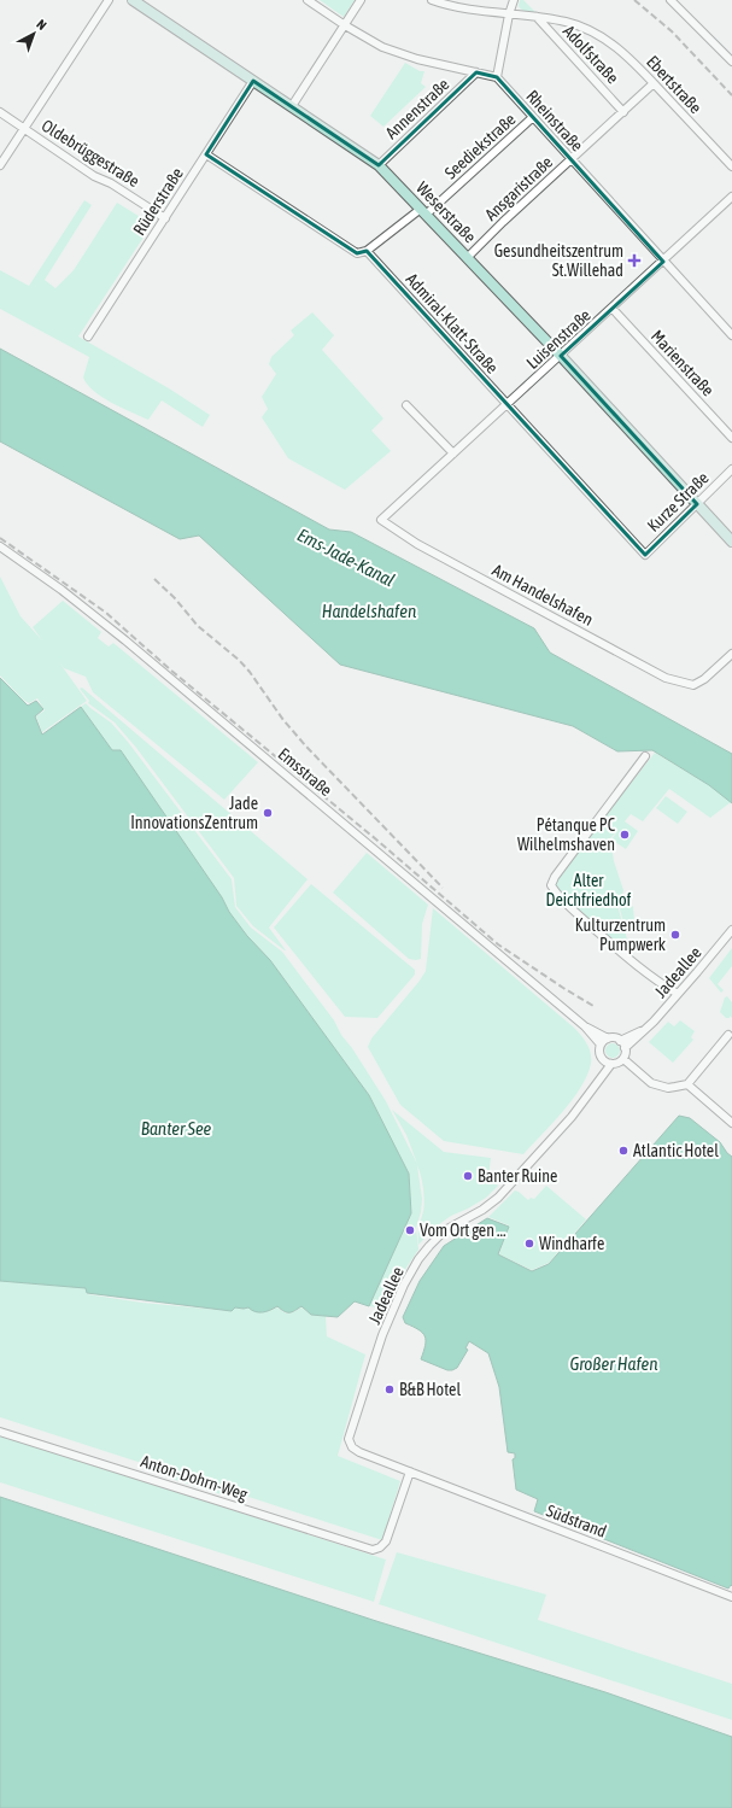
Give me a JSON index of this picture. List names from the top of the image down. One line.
{"streets":{"street":["Adolfstraße","Ebertstraße","Annenstraße","Rheinstraße","Seediekstraße","Oldebrüggestraße","Ansgaristraße","Rüderstraße","Weserstraße","Admiral-Klatt-Straße","Luisenstraße","Marienstraße","Kurze Straße","Am Handelshafen","Emsstraße","Jadeallee","Anton-Dohrn-Weg","Südstrand"]},"crossings":[["Adolfstraße","Ebertstraße"],["Adolfstraße","Ansgaristraße"],["Ebertstraße","Ansgaristraße"],["Annenstraße","Weserstraße"],["Rheinstraße","Seediekstraße"],["Rheinstraße","Ansgaristraße"],["Rheinstraße","Luisenstraße"],["Seediekstraße","Weserstraße"],["Seediekstraße","Admiral-Klatt-Straße"],["Oldebrüggestraße","Rüderstraße"],["Ansgaristraße","Weserstraße"],["Rüderstraße","Weserstraße"],["Weserstraße","Luisenstraße"],["Weserstraße","Kurze Straße"],["Admiral-Klatt-Straße","Luisenstraße"],["Admiral-Klatt-Straße","Kurze Straße"],["Luisenstraße","Marienstraße"],["Luisenstraße","Am Handelshafen"],["Emsstraße","Jadeallee"],["Jadeallee","Anton-Dohrn-Weg"],["Jadeallee","Südstrand"],["Anton-Dohrn-Weg","Südstrand"]],"water":["Ems-Jade-Kanal","Handelshafen","Banter See","Großer Hafen"],"parks":["Alter Deichfriedhof"],"places":{"health":["Gesundheitszentrum St.Willehad"],"other":["Jade InnovationsZentrum","Pétanque PC Wilhelmshaven","Kulturzentrum Pumpwerk","Atlantic Hotel","Banter Ruine","Vom Ort gen ...","Windharfe","B&B Hotel"]},"north":"top right"}
